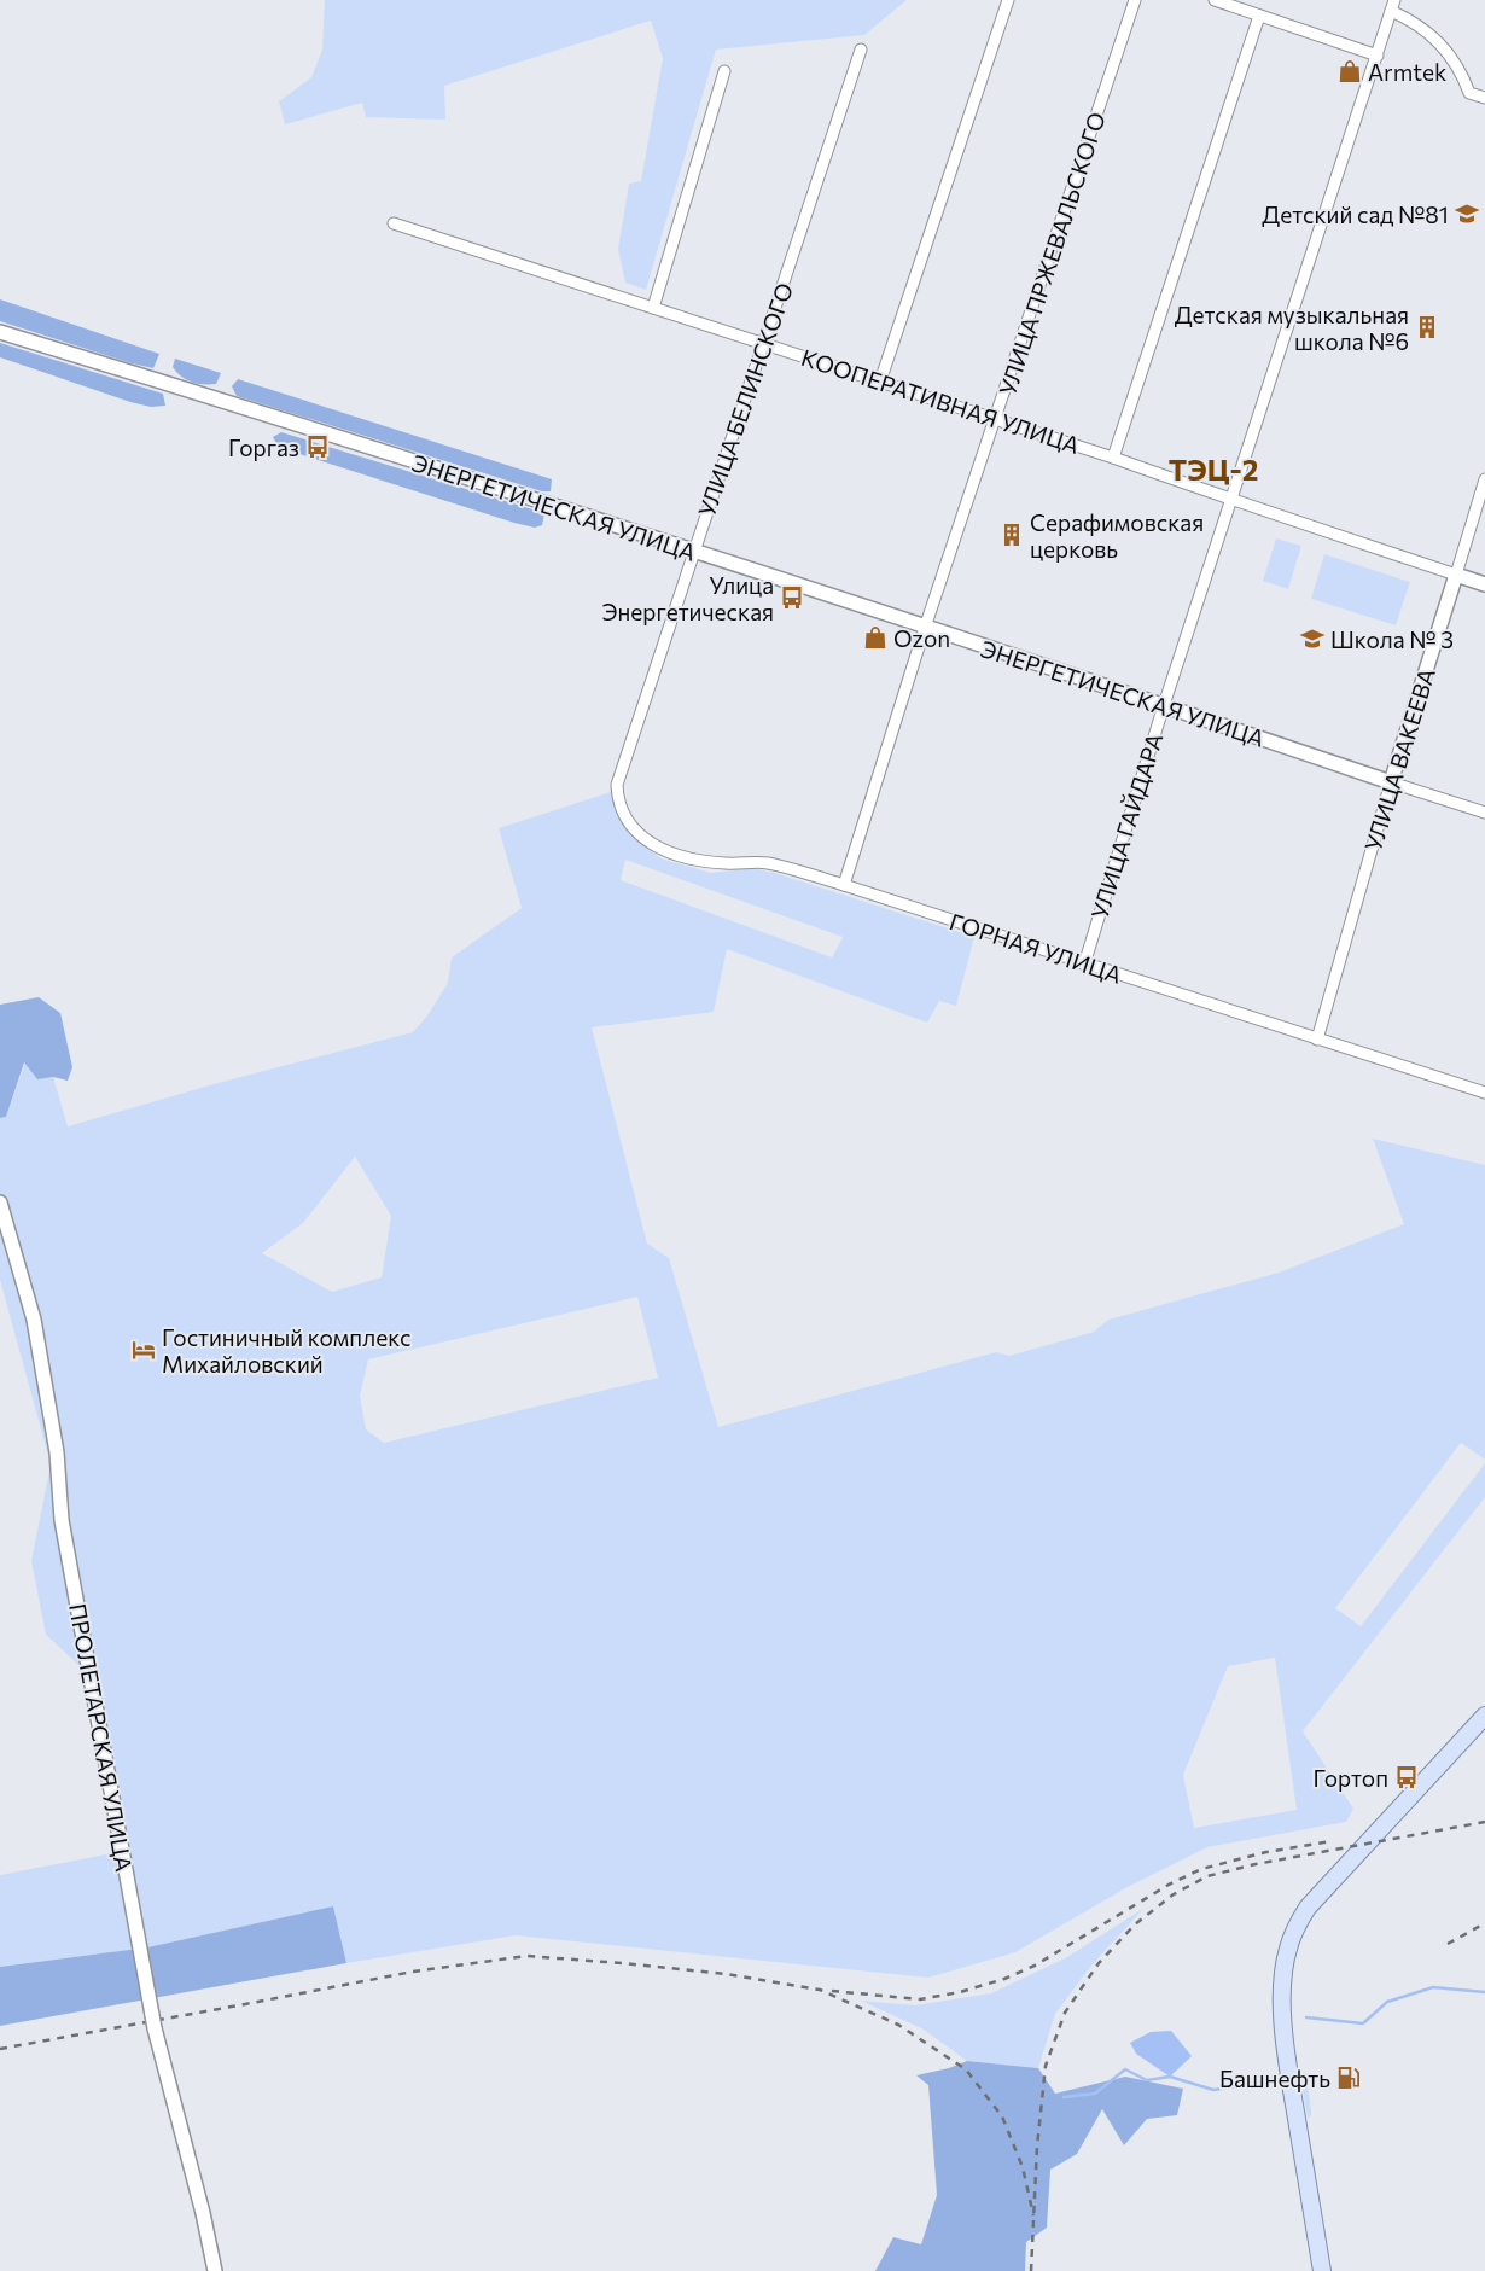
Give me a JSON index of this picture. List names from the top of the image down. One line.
{"streets":{"street":["УЛИЦА ПРЖЕВАЛЬСКОГО","УЛИЦА БЕЛИНСКОГО","КООПЕРАТИВНАЯ УЛИЦА","ЭНЕРГЕТИЧЕСКАЯ УЛИЦА","УЛИЦА ВАКЕЕВА","УЛИЦА ГАЙДАРА","ГОРНАЯ УЛИЦА","ПРОЛЕТАРСКАЯ УЛИЦА"]},"crossings":[["УЛИЦА ПРЖЕВАЛЬСКОГО","КООПЕРАТИВНАЯ УЛИЦА"],["УЛИЦА ПРЖЕВАЛЬСКОГО","ЭНЕРГЕТИЧЕСКАЯ УЛИЦА"],["УЛИЦА ПРЖЕВАЛЬСКОГО","ГОРНАЯ УЛИЦА"],["УЛИЦА БЕЛИНСКОГО","КООПЕРАТИВНАЯ УЛИЦА"],["УЛИЦА БЕЛИНСКОГО","ЭНЕРГЕТИЧЕСКАЯ УЛИЦА"],["УЛИЦА БЕЛИНСКОГО","ГОРНАЯ УЛИЦА"],["КООПЕРАТИВНАЯ УЛИЦА","УЛИЦА ВАКЕЕВА"],["КООПЕРАТИВНАЯ УЛИЦА","УЛИЦА ГАЙДАРА"],["ЭНЕРГЕТИЧЕСКАЯ УЛИЦА","УЛИЦА ВАКЕЕВА"],["ЭНЕРГЕТИЧЕСКАЯ УЛИЦА","УЛИЦА ГАЙДАРА"],["УЛИЦА ВАКЕЕВА","ГОРНАЯ УЛИЦА"],["УЛИЦА ГАЙДАРА","ГОРНАЯ УЛИЦА"]],"districts":["ТЭЦ-2"],"places":{"shop":["Armtek","Ozon"],"school or university":["Детский сад №81","Школа № 3"],"building":["Детская музыкальная школа №6","Серафимовская церковь"],"bus stop":["Горгаз","Улица Энергетическая","Гортоп"],"hotel":["Гостиничный комплекс Михайловский"],"fuel station":["Башнефть"]}}
